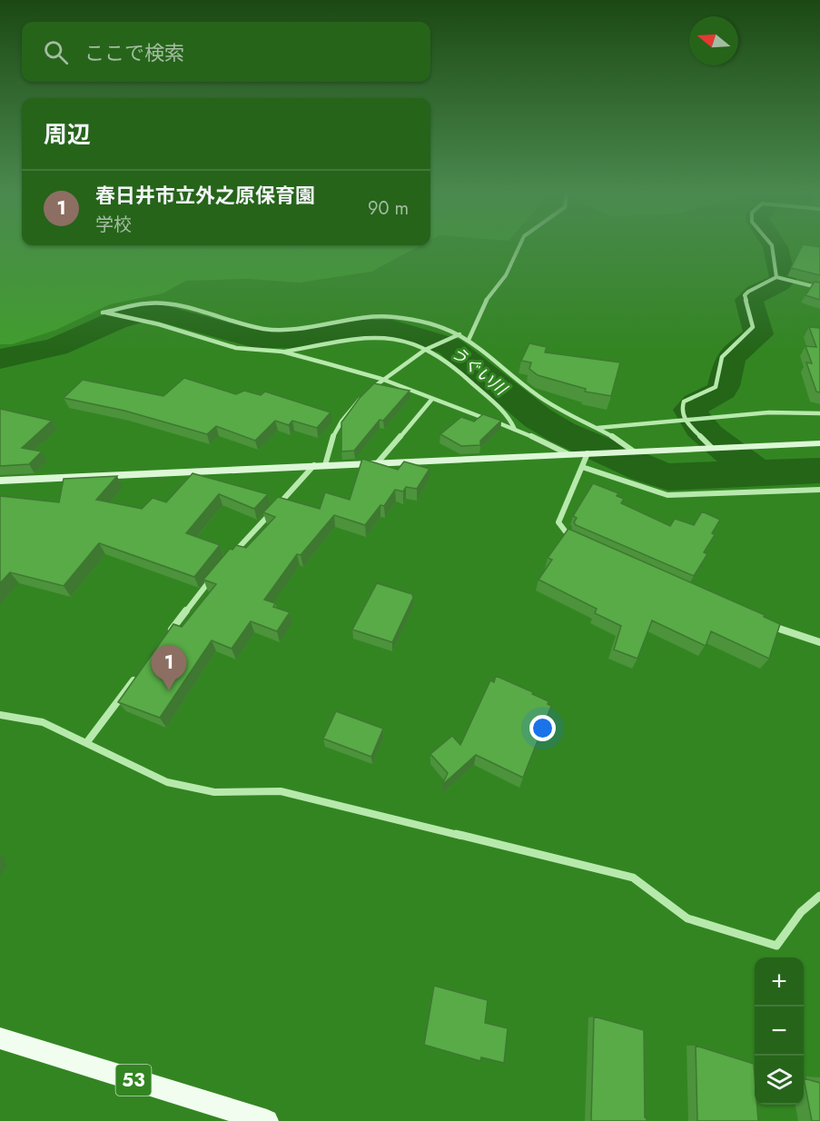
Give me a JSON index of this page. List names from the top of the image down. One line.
{"streets":{"main road":["53"]},"water":["うぐい川"],"north":"left","page":{"search":"ここで検索","heading":"周辺","list":[{"mark":"1","name":"春日井市立外之原保育園","note":"学校","value":"90 m"}],"pins":"1","map_buttons":["+","−"]}}
